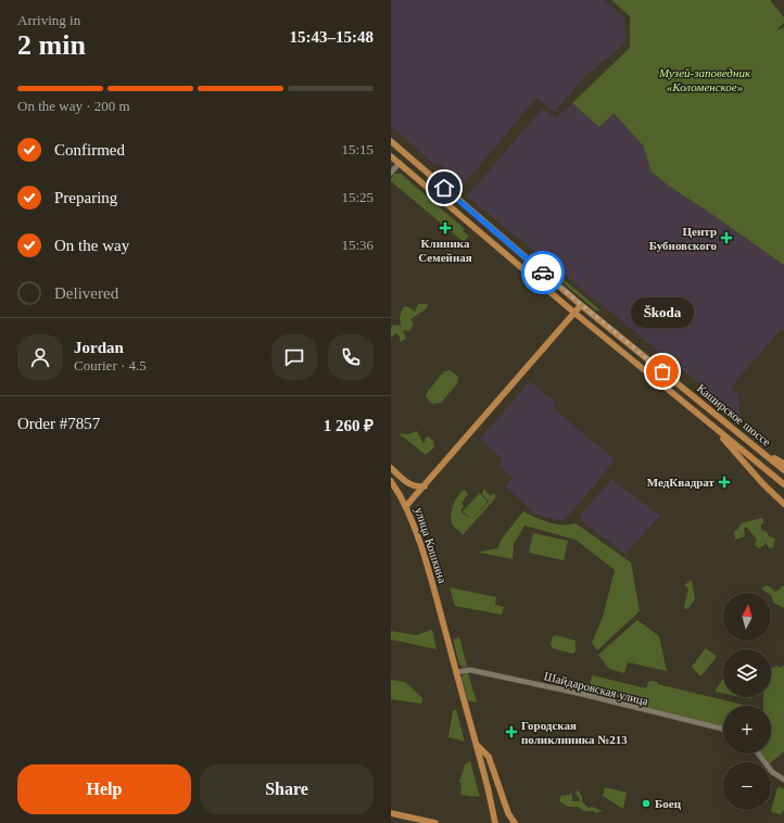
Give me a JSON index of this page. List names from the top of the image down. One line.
{"streets":{"main road":["Каширское шоссе","улица Кошкина"],"street":["Шайдаровская улица"]},"crossings":[["Каширское шоссе","улица Кошкина"],["улица Кошкина","Шайдаровская улица"]],"parks":["Музей-заповедник «Коломенское»"],"places":{"health":["Клиника Семейная","Центр Бубновского","МедКвадрат","Городская поликлиника №213"],"other":["Škoda","Боец"]},"north":"top","page":{"heading":["2 min","Arriving in","15:43–15:48"],"panel":["Jordan","Courier · 4.5","Order #7857","1 260 ₽"],"bar":"On the way · 200 m","list":[["Confirmed","15:15"],["Preparing","15:25"],["On the way","15:36"],"Delivered"],"bubble":"Škoda","map_buttons":["+","−"],"buttons":["Help","Share"]}}
